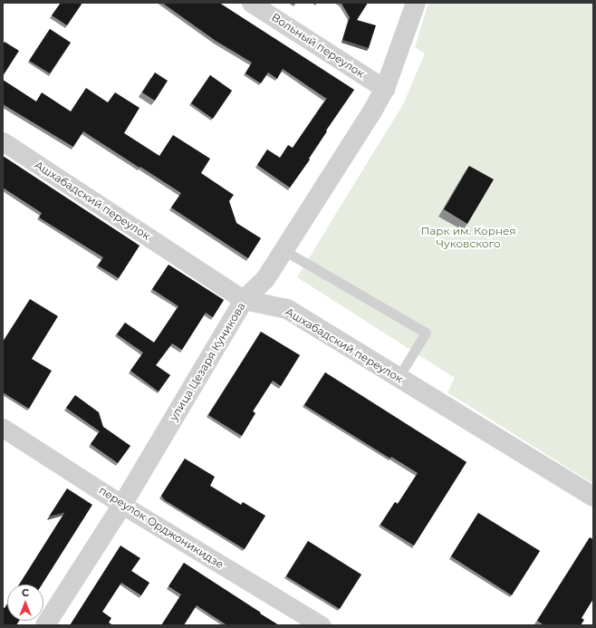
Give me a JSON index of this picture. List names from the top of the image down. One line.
{"streets":{"street":["Вольный переулок","Ашхабадский переулок","улица Цезаря Куникова","переулок Орджоникидзе"]},"crossings":[["Вольный переулок","улица Цезаря Куникова"],["Ашхабадский переулок","улица Цезаря Куникова"],["улица Цезаря Куникова","переулок Орджоникидзе"]],"parks":["Парк им. Корнея Чуковского"],"north":"top"}
